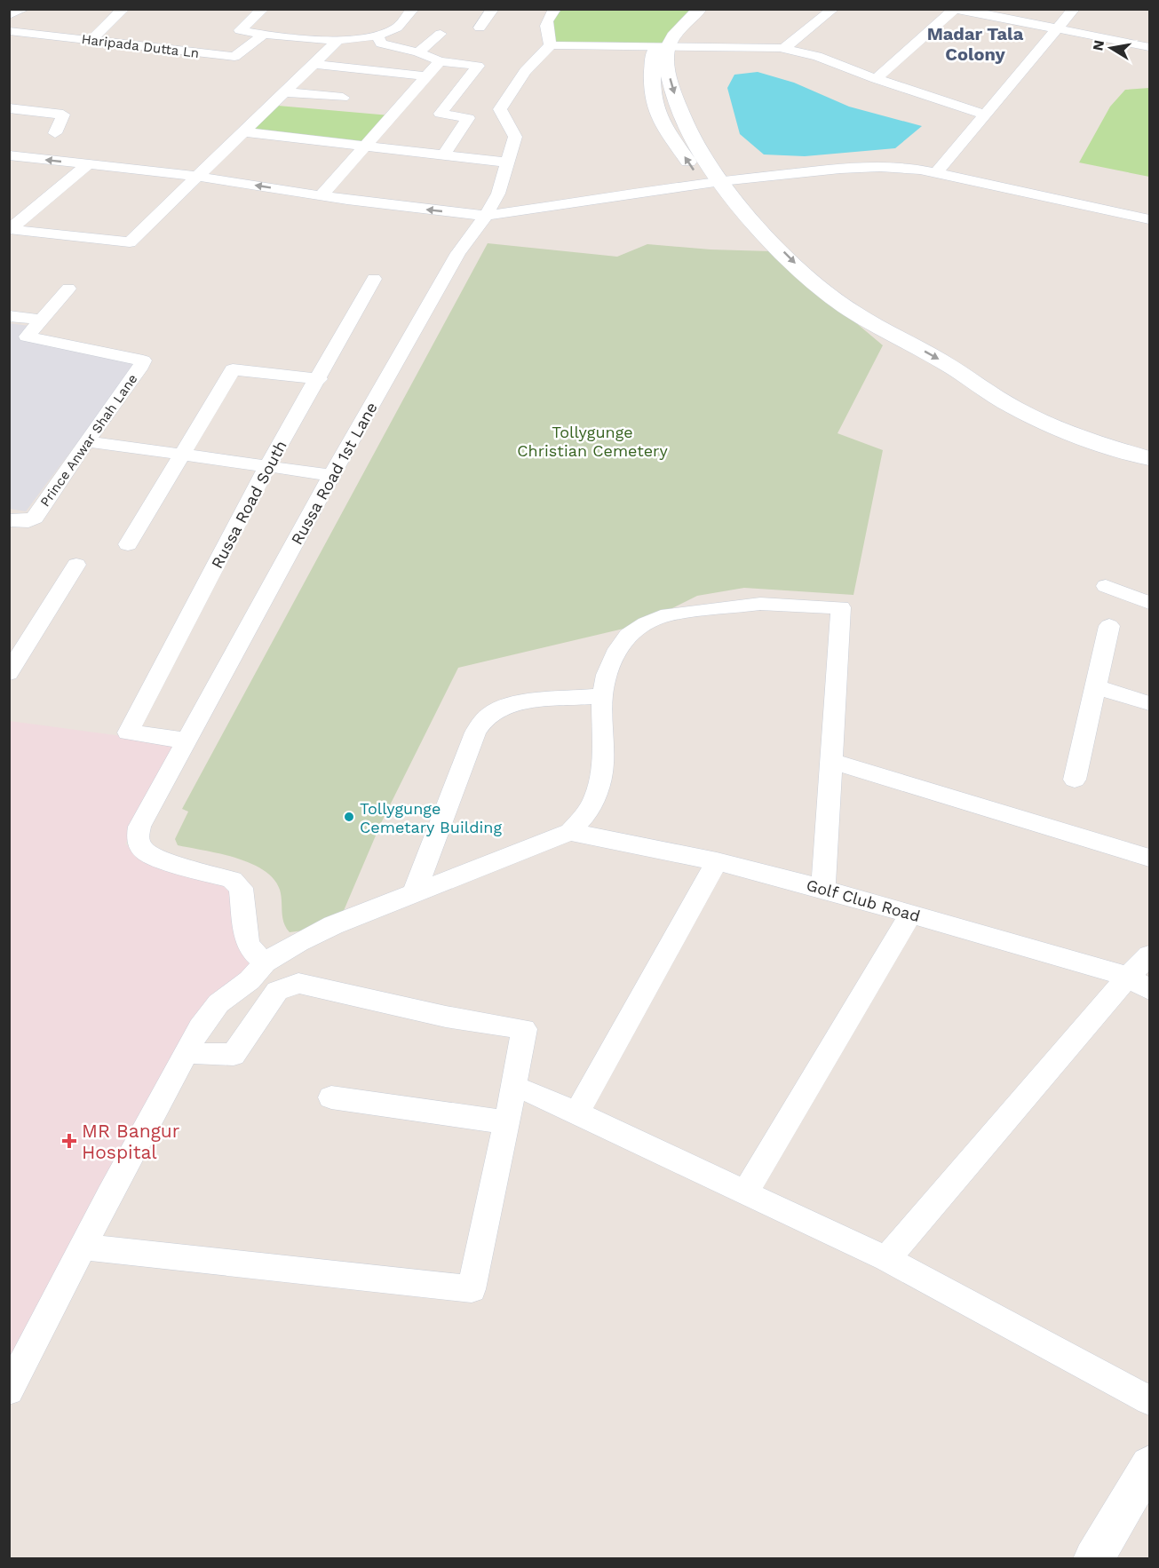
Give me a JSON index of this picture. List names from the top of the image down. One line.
{"streets":{"street":["Haripada Dutta Ln","Prince Anwar Shah Lane","Russa Road 1st Lane","Russa Road South","Golf Club Road"]},"crossings":[["Russa Road 1st Lane","Russa Road South"]],"districts":["Madar Tala Colony"],"parks":["Tollygunge Christian Cemetery"],"places":{"other":["Tollygunge Cemetary Building"],"health":["MR Bangur Hospital"]},"north":"left"}
